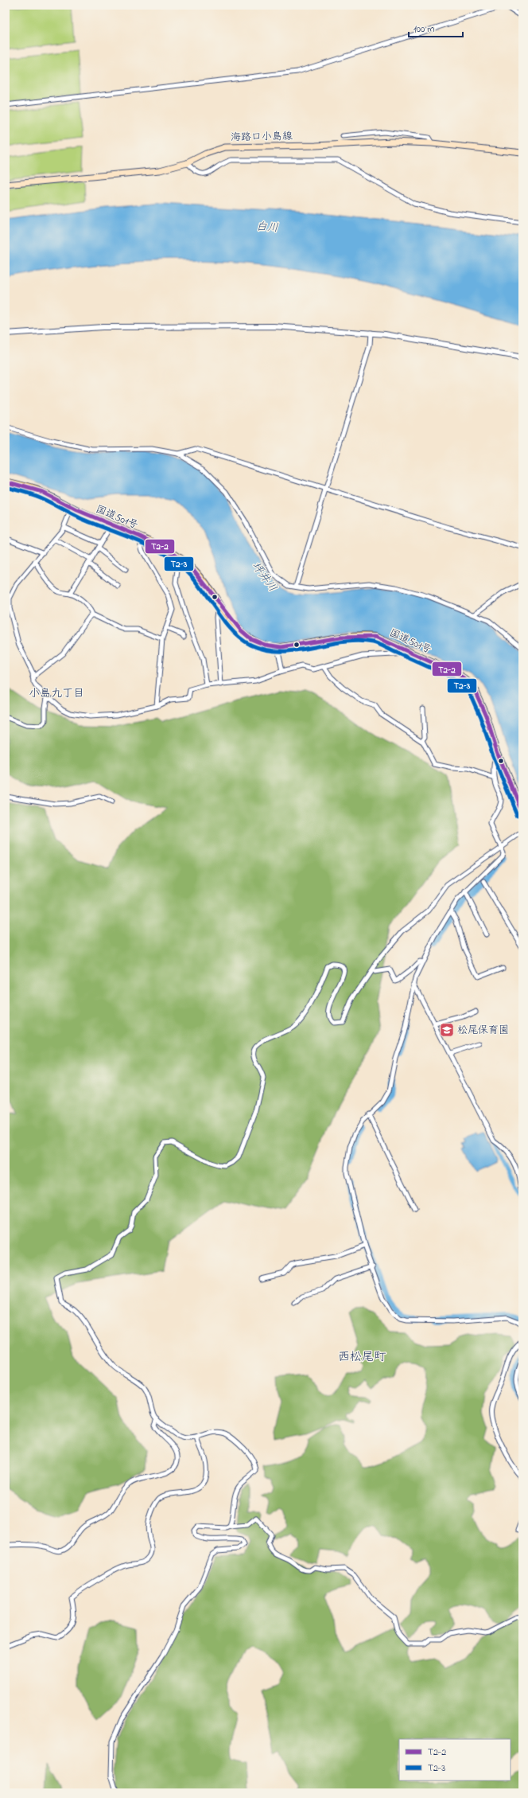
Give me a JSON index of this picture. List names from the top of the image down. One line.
{"streets":{"highway":["国道501号"],"main road":["海路口小島線"]},"districts":["小島九丁目","西松尾町"],"water":["白川","坪井川"],"places":{"school or university":["松尾保育園"]},"lines":["transit line T2-2","transit line T2-3"],"legend":["T2-2","T2-3"],"scale_bar":"100 m"}
